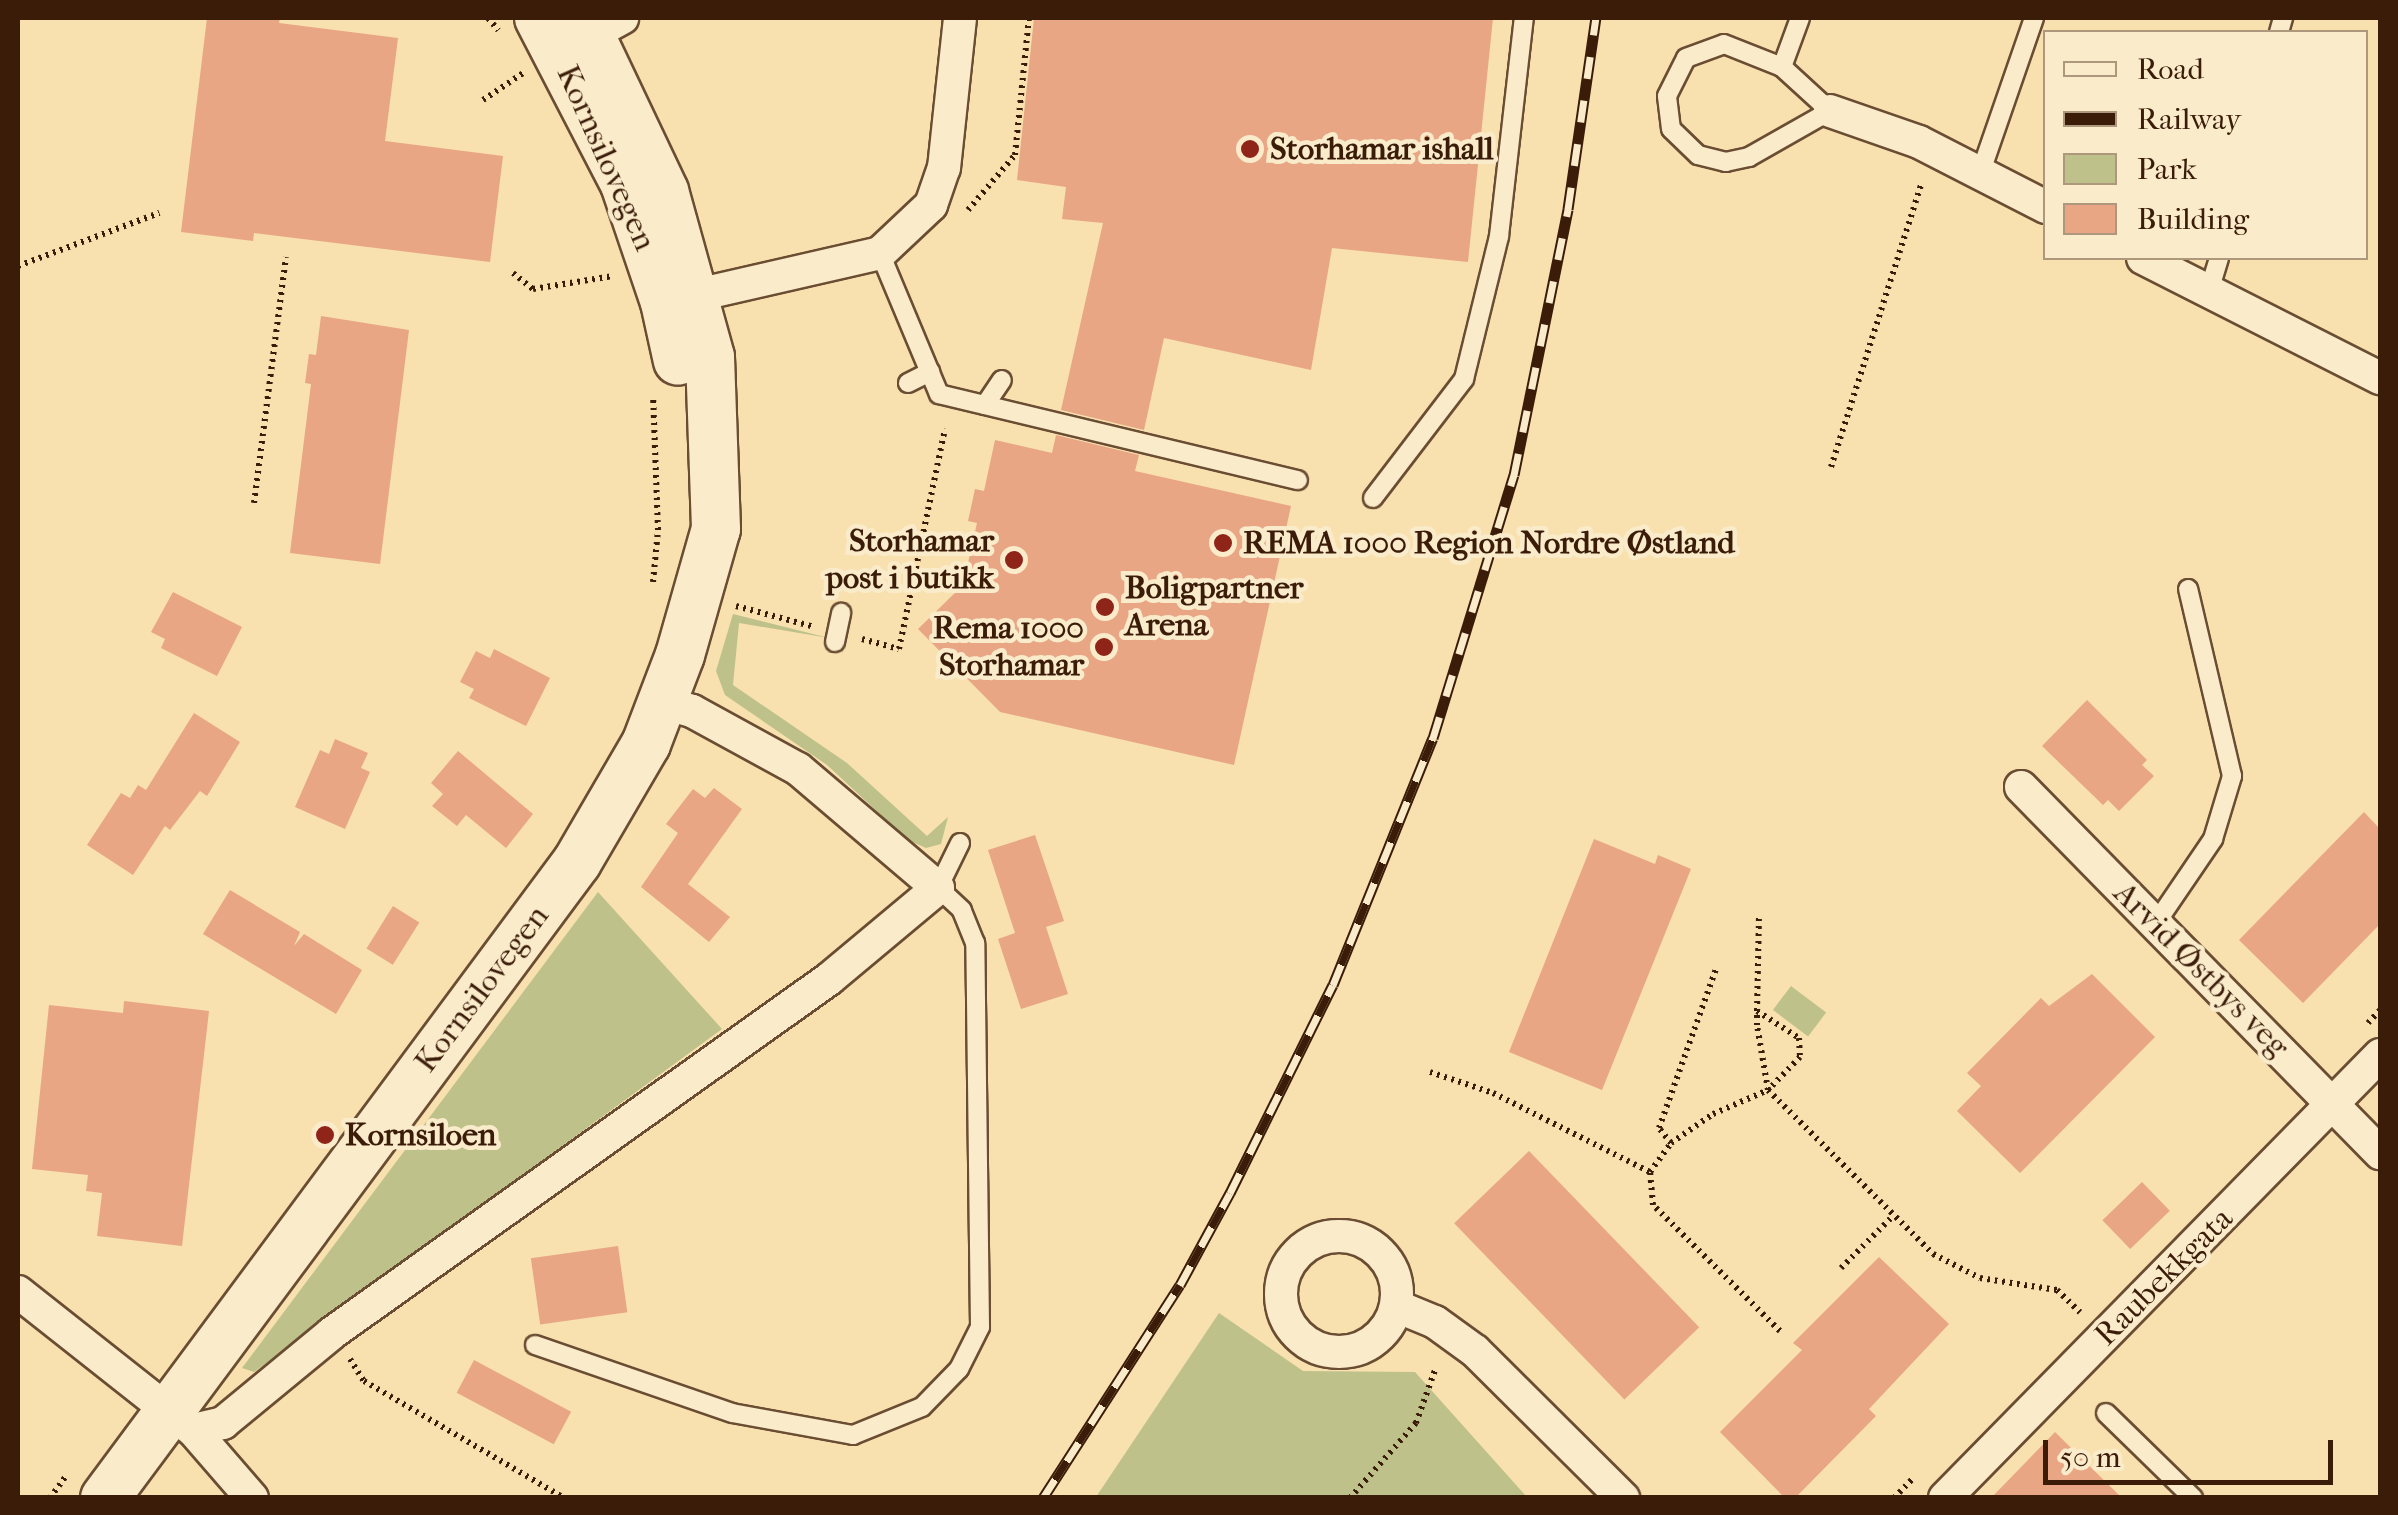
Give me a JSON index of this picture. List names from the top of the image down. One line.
{"streets":{"main road":["Kornsilovegen"],"street":["Arvid Østbys veg","Raubekkgata"]},"crossings":[["Arvid Østbys veg","Raubekkgata"]],"places":["Storhamar ishall","REMA 1000 Region Nordre Østland","Storhamar post i butikk","Boligpartner Arena","Rema 1000 Storhamar","Kornsiloen"],"legend":["Road","Railway","Park","Building"],"scale_bar":"50 m"}
